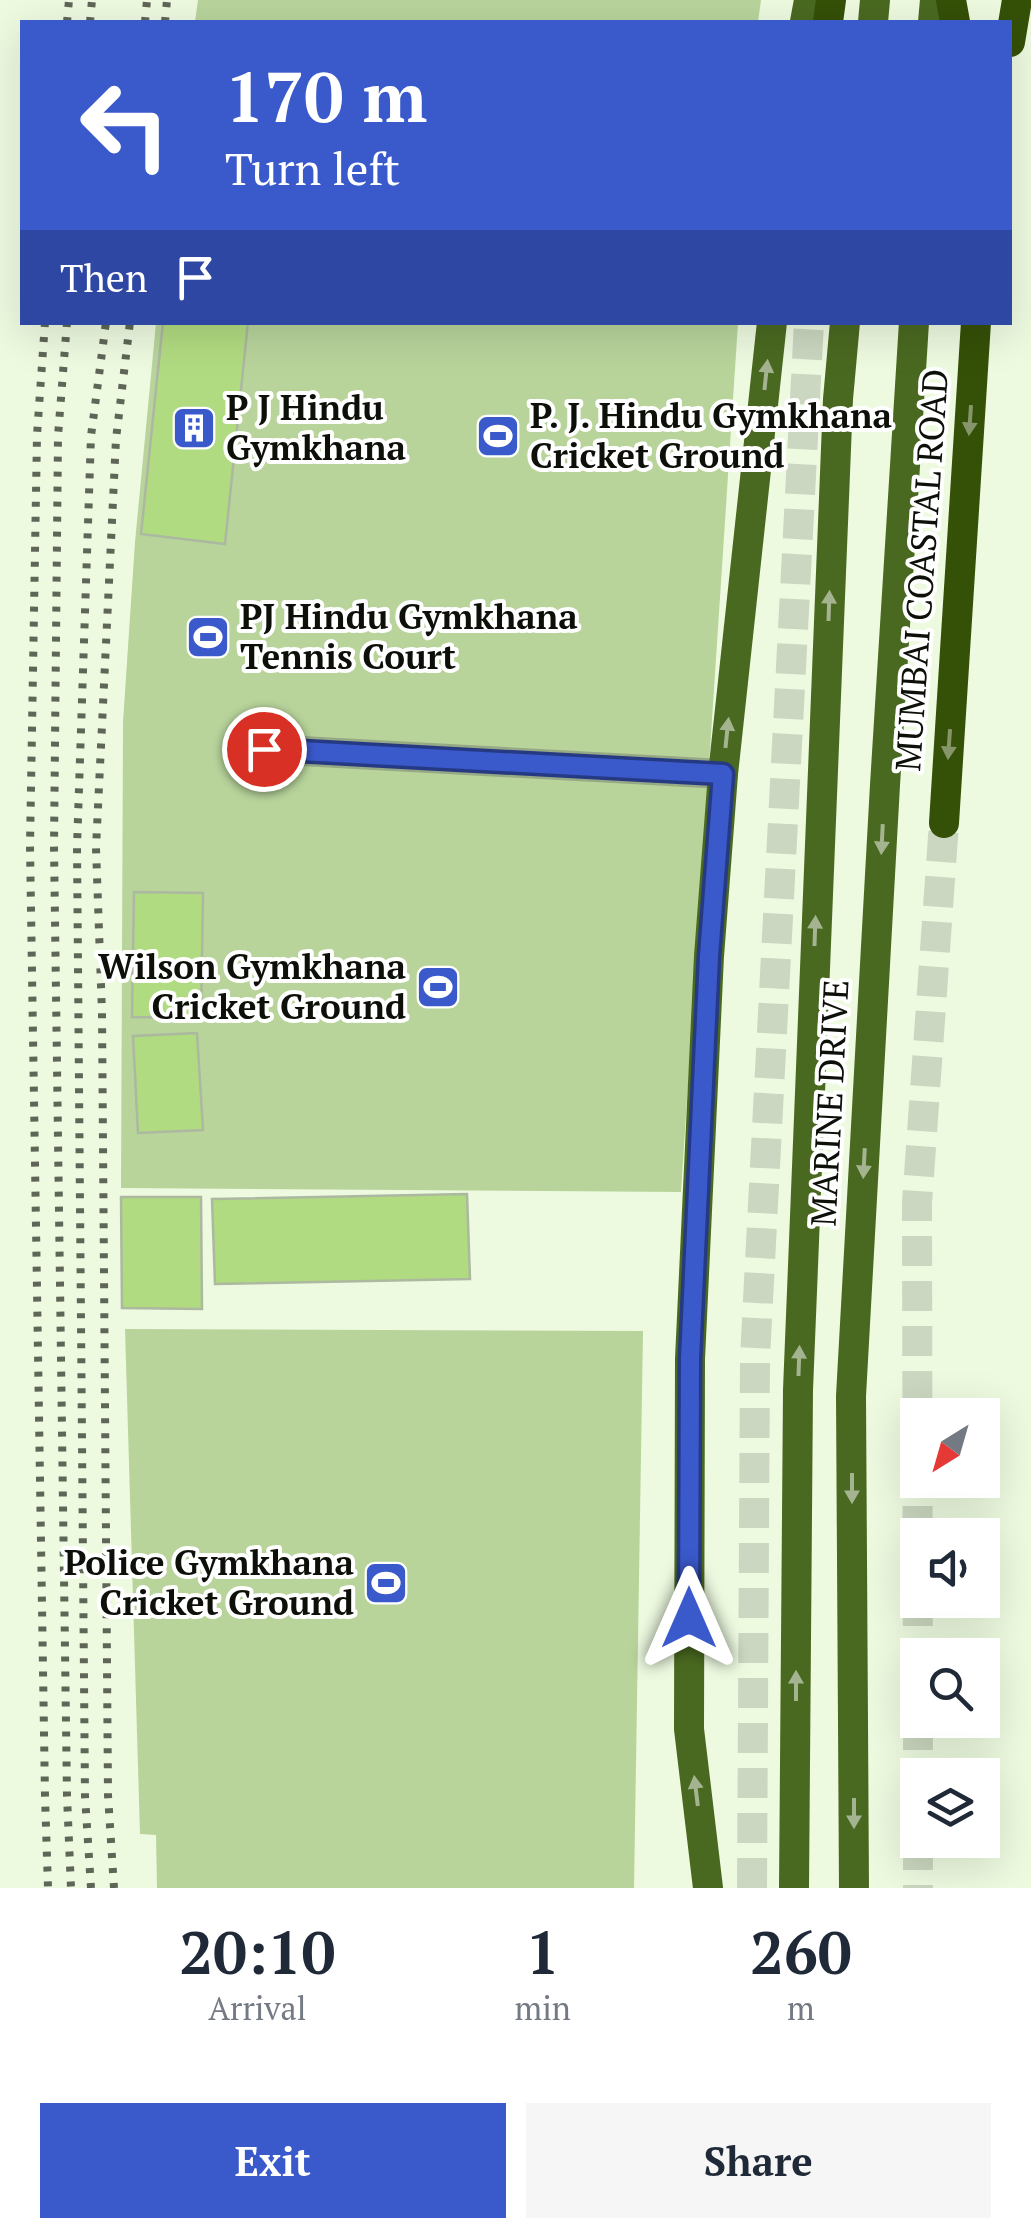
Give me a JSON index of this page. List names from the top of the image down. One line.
{"streets":{"highway":["MUMBAI COASTAL ROAD"],"main road":["MARINE DRIVE"]},"one_way":["MUMBAI COASTAL ROAD"],"places":{"building":["P J Hindu Gymkhana"],"sports":["P. J. Hindu Gymkhana Cricket Ground","PJ Hindu Gymkhana Tennis Court","Wilson Gymkhana Cricket Ground","Police Gymkhana Cricket Ground"]},"north":"bottom left","page":{"turn":["170 m","Turn left"],"then":"Then","eta":["20:10","Arrival","1","min","260","m"],"buttons":["Exit","Share"]}}
